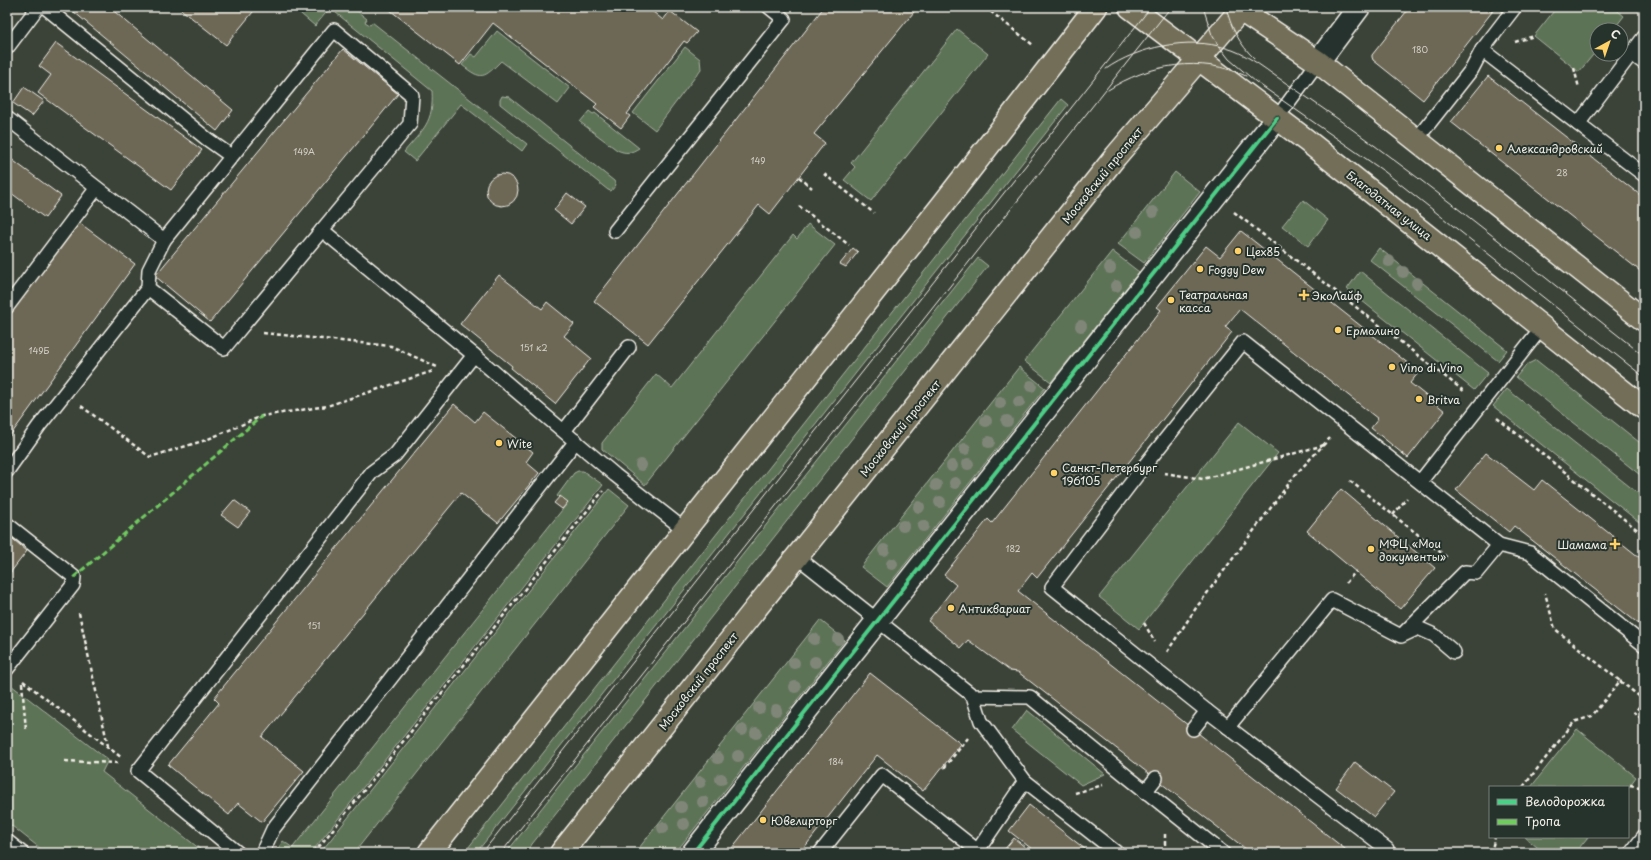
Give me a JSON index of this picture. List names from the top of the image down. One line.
{"streets":{"main road":["Московский проспект","Благодатная улица"]},"crossings":[["Московский проспект","Благодатная улица"]],"places":{"other":["Александровский","Цех85","Foggy Dew","Театральная касса","Ермолино","Vino di Vino","Britva","Wite","Санкт-Петербург 196105","МФЦ «Мои документы»","Антиквариат","Ювелирторг"],"health":["ЭкоЛайф","Шамама"]},"house_numbers":["180","149А","149","28","151 к2","149Б","182","151","184"],"legend":["Велодорожка","Тропа"],"north":"top right"}
